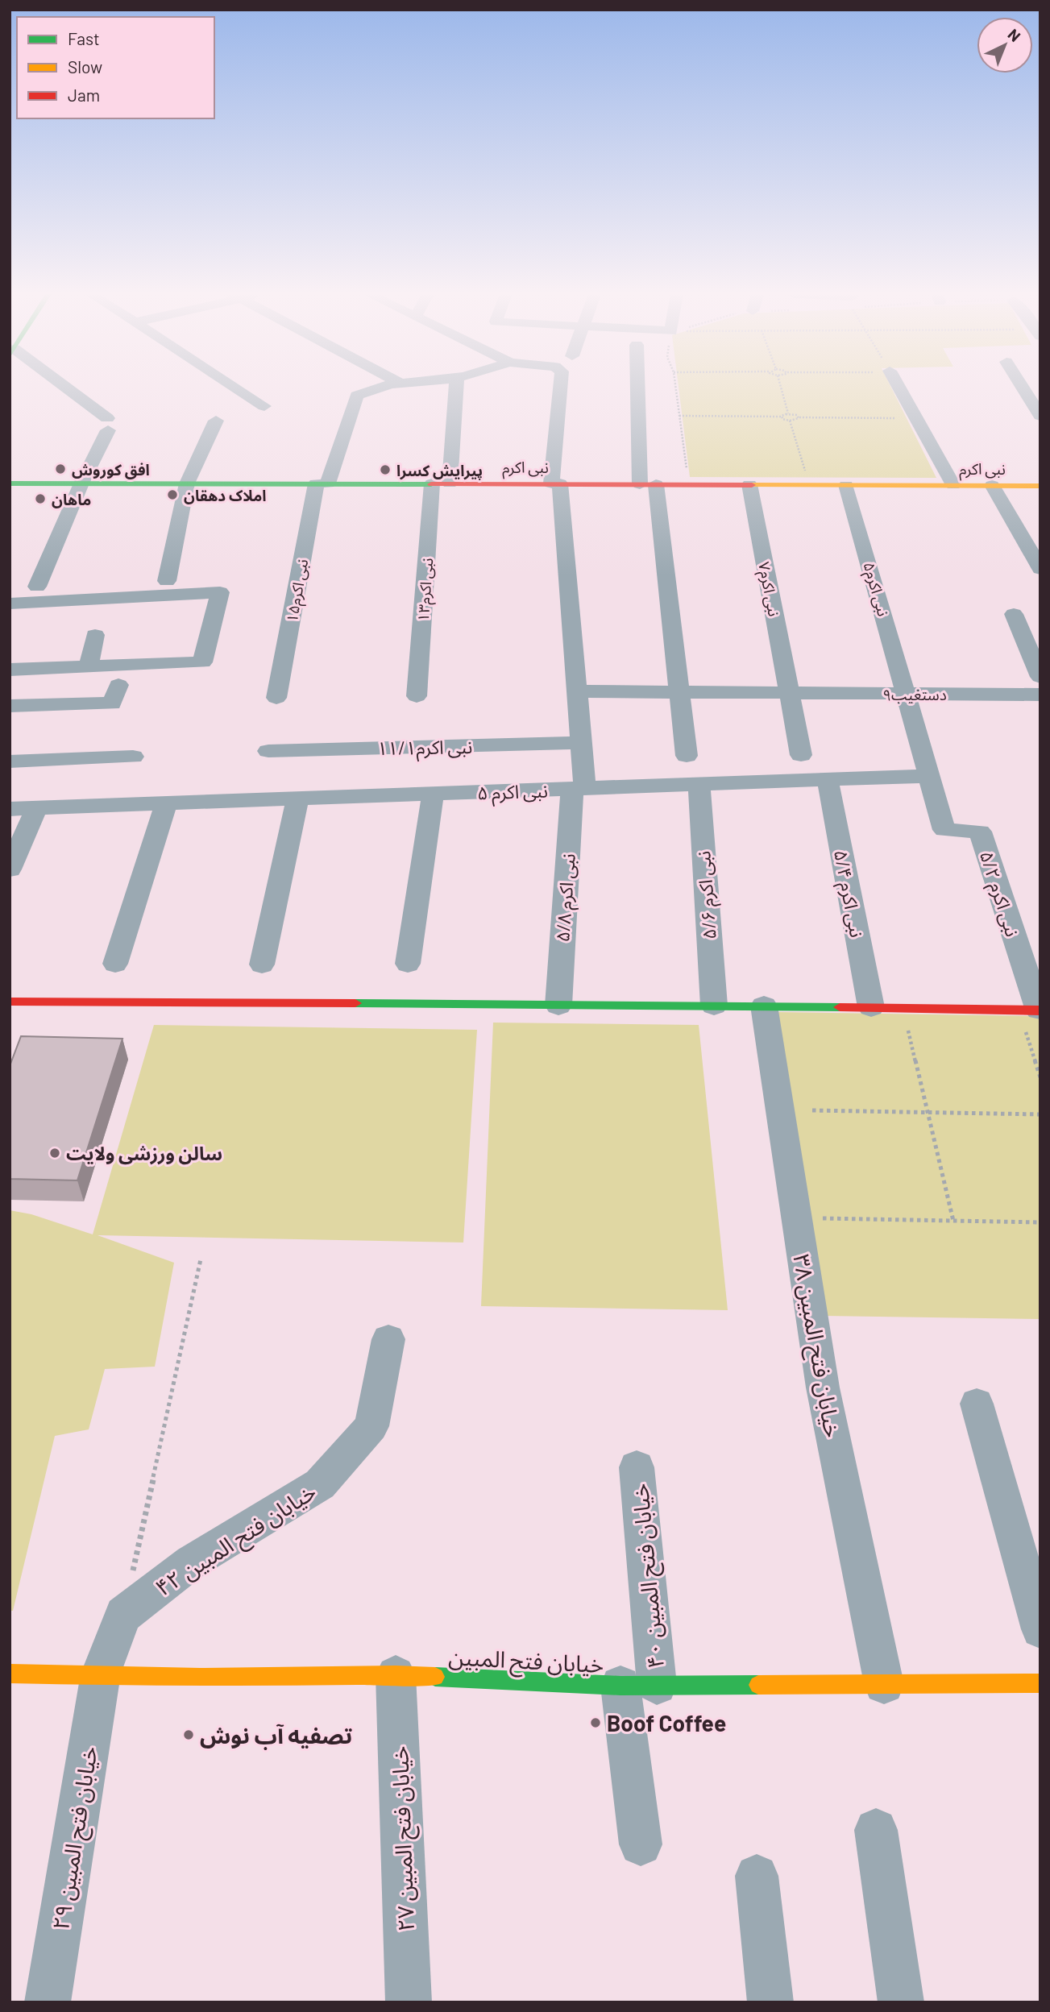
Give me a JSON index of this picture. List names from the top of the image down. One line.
{"streets":{"street":["نبی اکرم","نبی اکرم۷","نبی اکرم۵","نبی اکرم۱۳","نبی اکرم۱۵","دستغیب۹","نبی اکرم۱۱/۱","نبی اکرم ۵","نبی اکرم ۵/۴","نبی اکرم ۵/۲","نبی اکرم ۵/۶","نبی اکرم ۵/۸","خیابان فتح المبین ۳۸","خیابان فتح المبین ۴۲","خیابان فتح المبین ۴۰","خیابان فتح المبین","خیابان فتح المبین ۲۹","خیابان فتح المبین ۲۷"]},"crossings":[["نبی اکرم","نبی اکرم۷"],["نبی اکرم","نبی اکرم۵"],["نبی اکرم","نبی اکرم۱۳"],["نبی اکرم","نبی اکرم۱۵"],["نبی اکرم","نبی اکرم ۵/۸"],["نبی اکرم۷","دستغیب۹"],["نبی اکرم۵","دستغیب۹"],["نبی اکرم۱۱/۱","نبی اکرم ۵/۸"],["نبی اکرم ۵","نبی اکرم ۵/۴"],["نبی اکرم ۵","نبی اکرم ۵/۲"],["نبی اکرم ۵","نبی اکرم ۵/۶"],["نبی اکرم ۵","نبی اکرم ۵/۸"],["خیابان فتح المبین ۳۸","خیابان فتح المبین"],["خیابان فتح المبین ۴۰","خیابان فتح المبین"],["خیابان فتح المبین","خیابان فتح المبین ۲۹"],["خیابان فتح المبین","خیابان فتح المبین ۲۷"]],"places":["افق کوروش","پیرایش کسرا","املاک دهقان","ماهان","سالن ورزشی ولایت","Boof Coffee","تصفیه آب نوش"],"legend":["Fast","Slow","Jam"],"north":"top right"}
